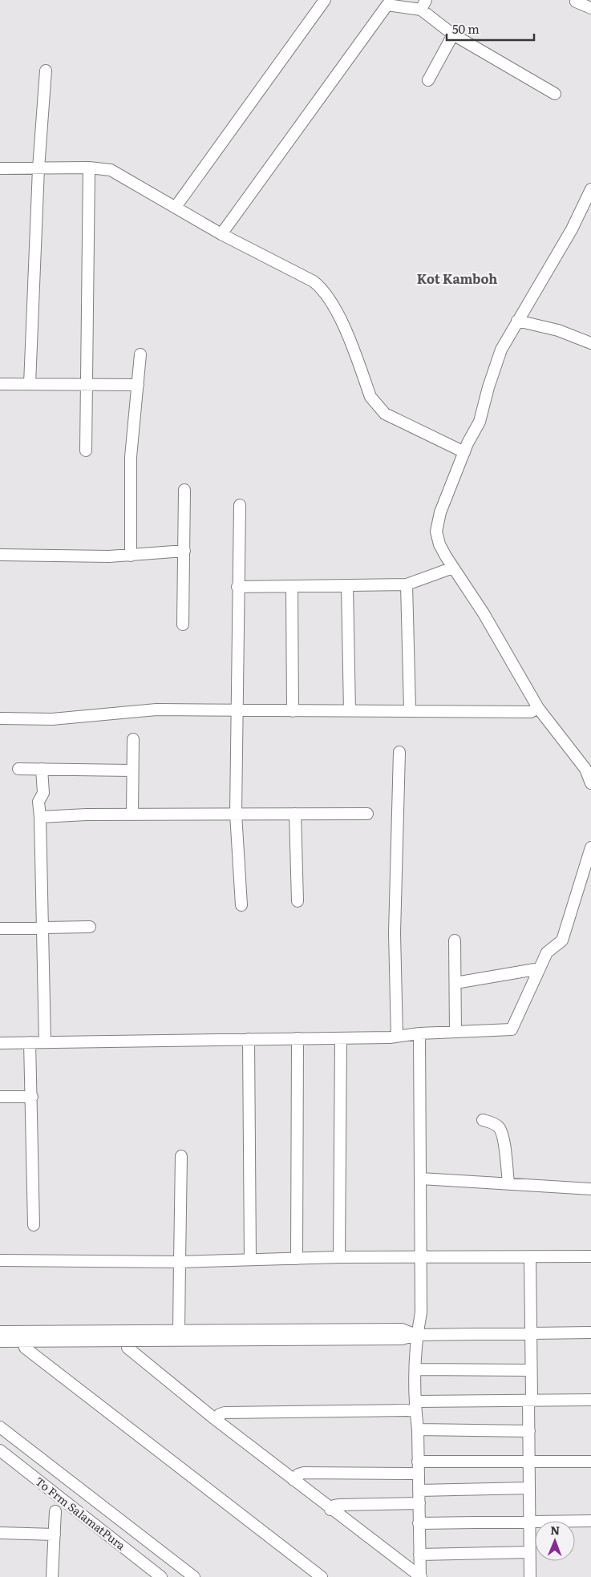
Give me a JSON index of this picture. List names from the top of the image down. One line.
{"streets":{"street":["To Frm SalamatPura"]},"districts":["Kot Kamboh"],"scale_bar":"50 m","north":"top"}
